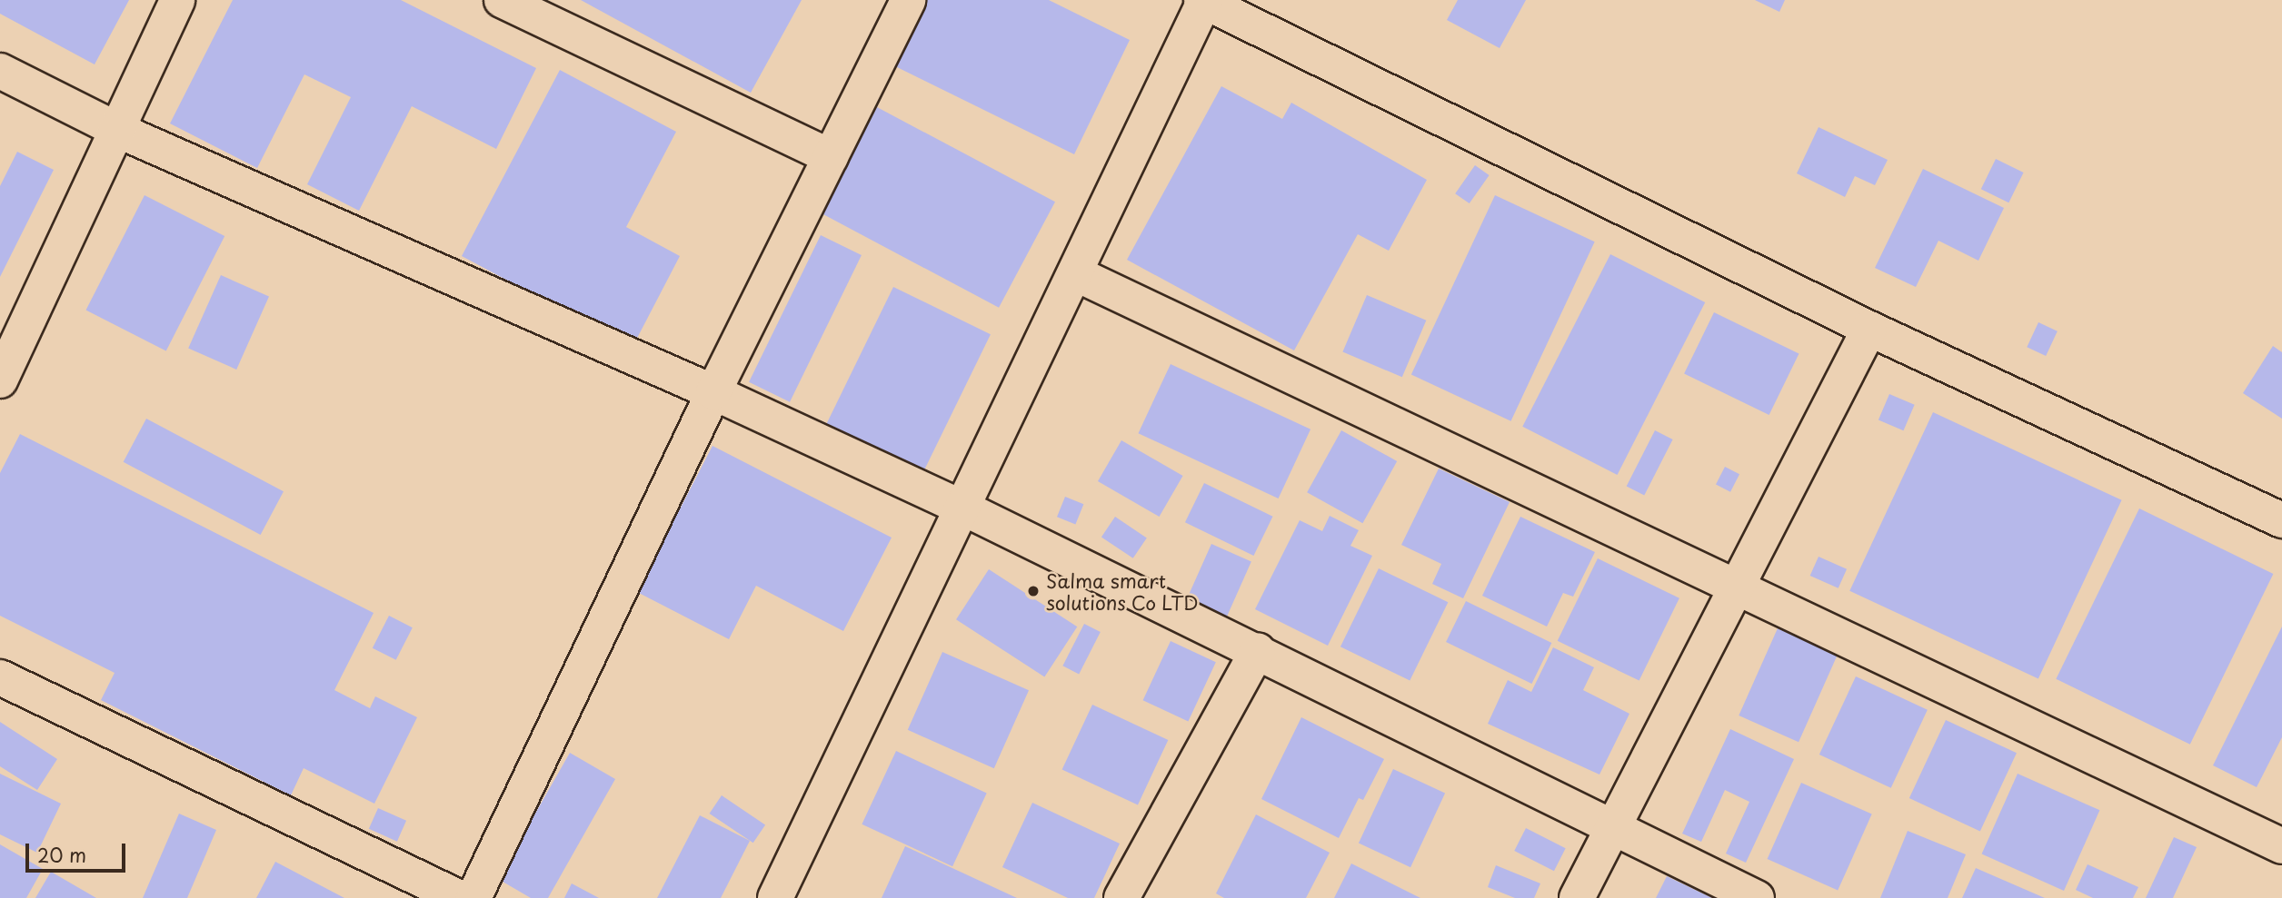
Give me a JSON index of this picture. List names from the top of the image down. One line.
{"places":["Salma smart solutions Co LTD"],"scale_bar":"20 m"}
